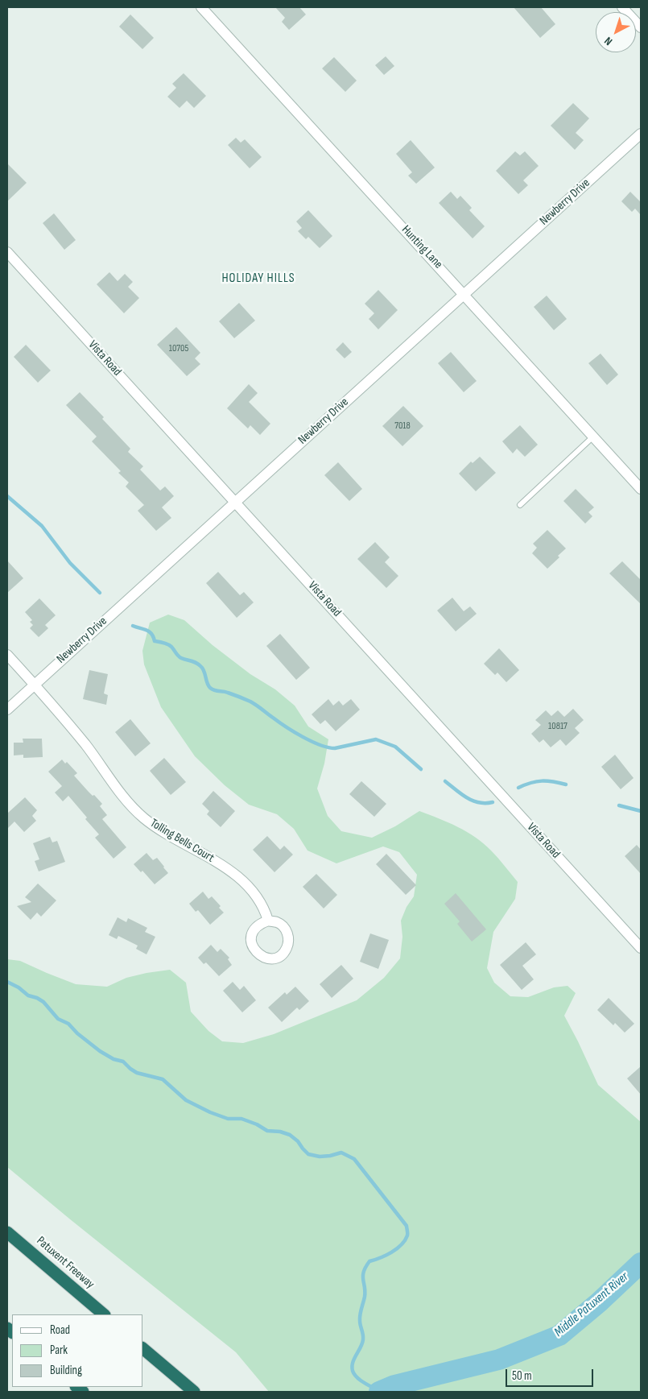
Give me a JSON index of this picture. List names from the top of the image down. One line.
{"streets":{"highway":["Patuxent Freeway"],"street":["Newberry Drive","Hunting Lane","Vista Road","Tolling Bells Court"]},"crossings":[["Newberry Drive","Hunting Lane"],["Newberry Drive","Vista Road"],["Newberry Drive","Tolling Bells Court"]],"districts":["HOLIDAY HILLS"],"water":["Middle Patuxent River"],"house_numbers":["10705","7018","10817"],"legend":["Road","Park","Building"],"scale_bar":"50 m","north":"bottom left"}
